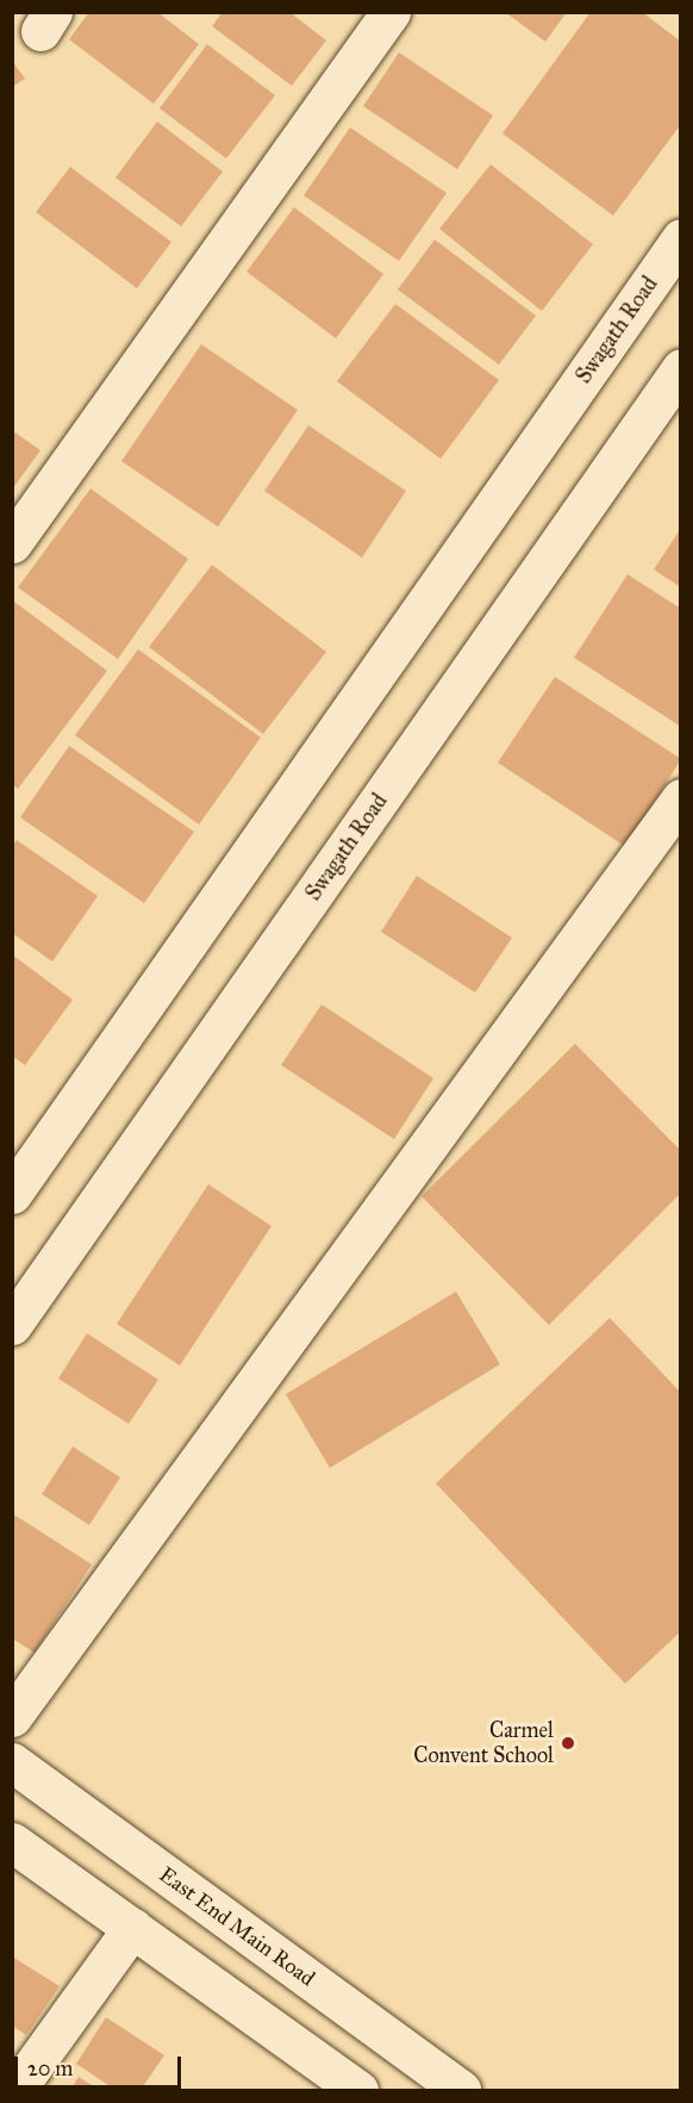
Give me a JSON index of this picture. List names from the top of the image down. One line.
{"streets":{"street":["Swagath Road","East End Main Road"]},"places":["Carmel Convent School"],"scale_bar":"20 m"}
